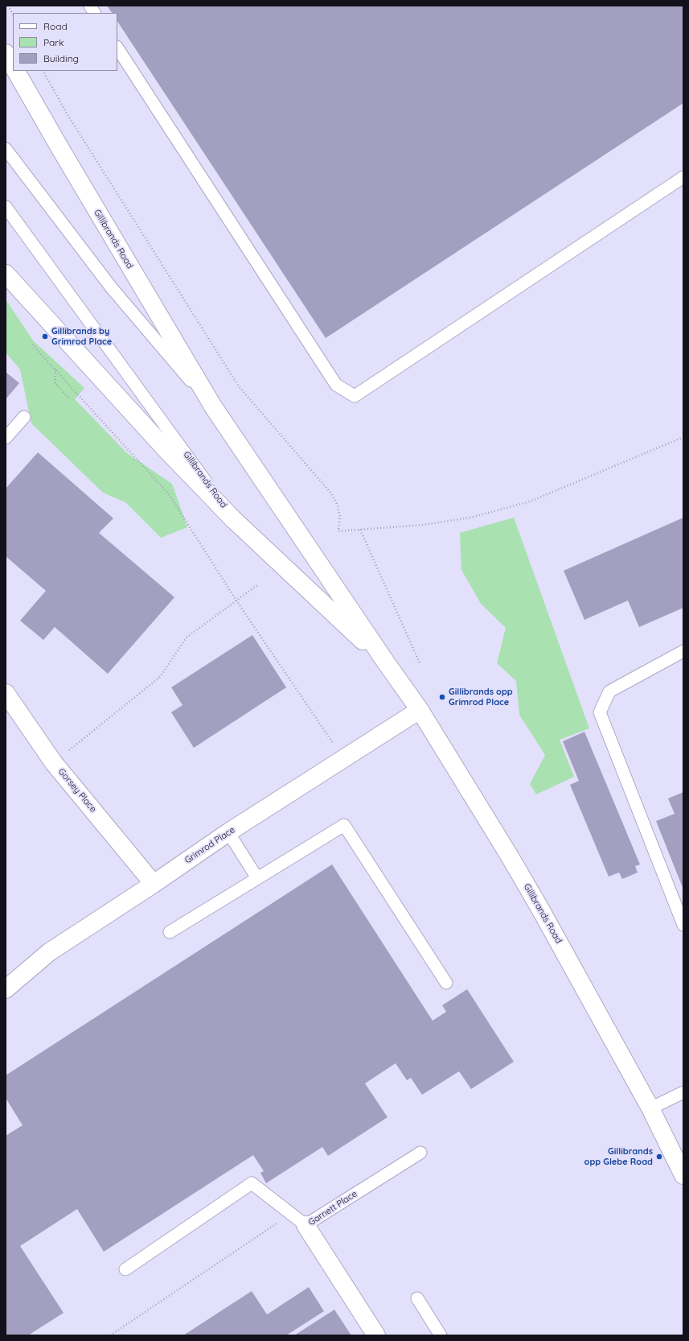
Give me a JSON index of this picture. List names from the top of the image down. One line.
{"streets":{"street":["Gillibrands Road","Gorsey Place","Grimrod Place","Garnett Place"]},"crossings":[["Gillibrands Road","Grimrod Place"],["Gorsey Place","Grimrod Place"]],"places":["Gillibrands by Grimrod Place","Gillibrands opp Grimrod Place","Gillibrands opp Glebe Road"],"legend":["Road","Park","Building"]}
